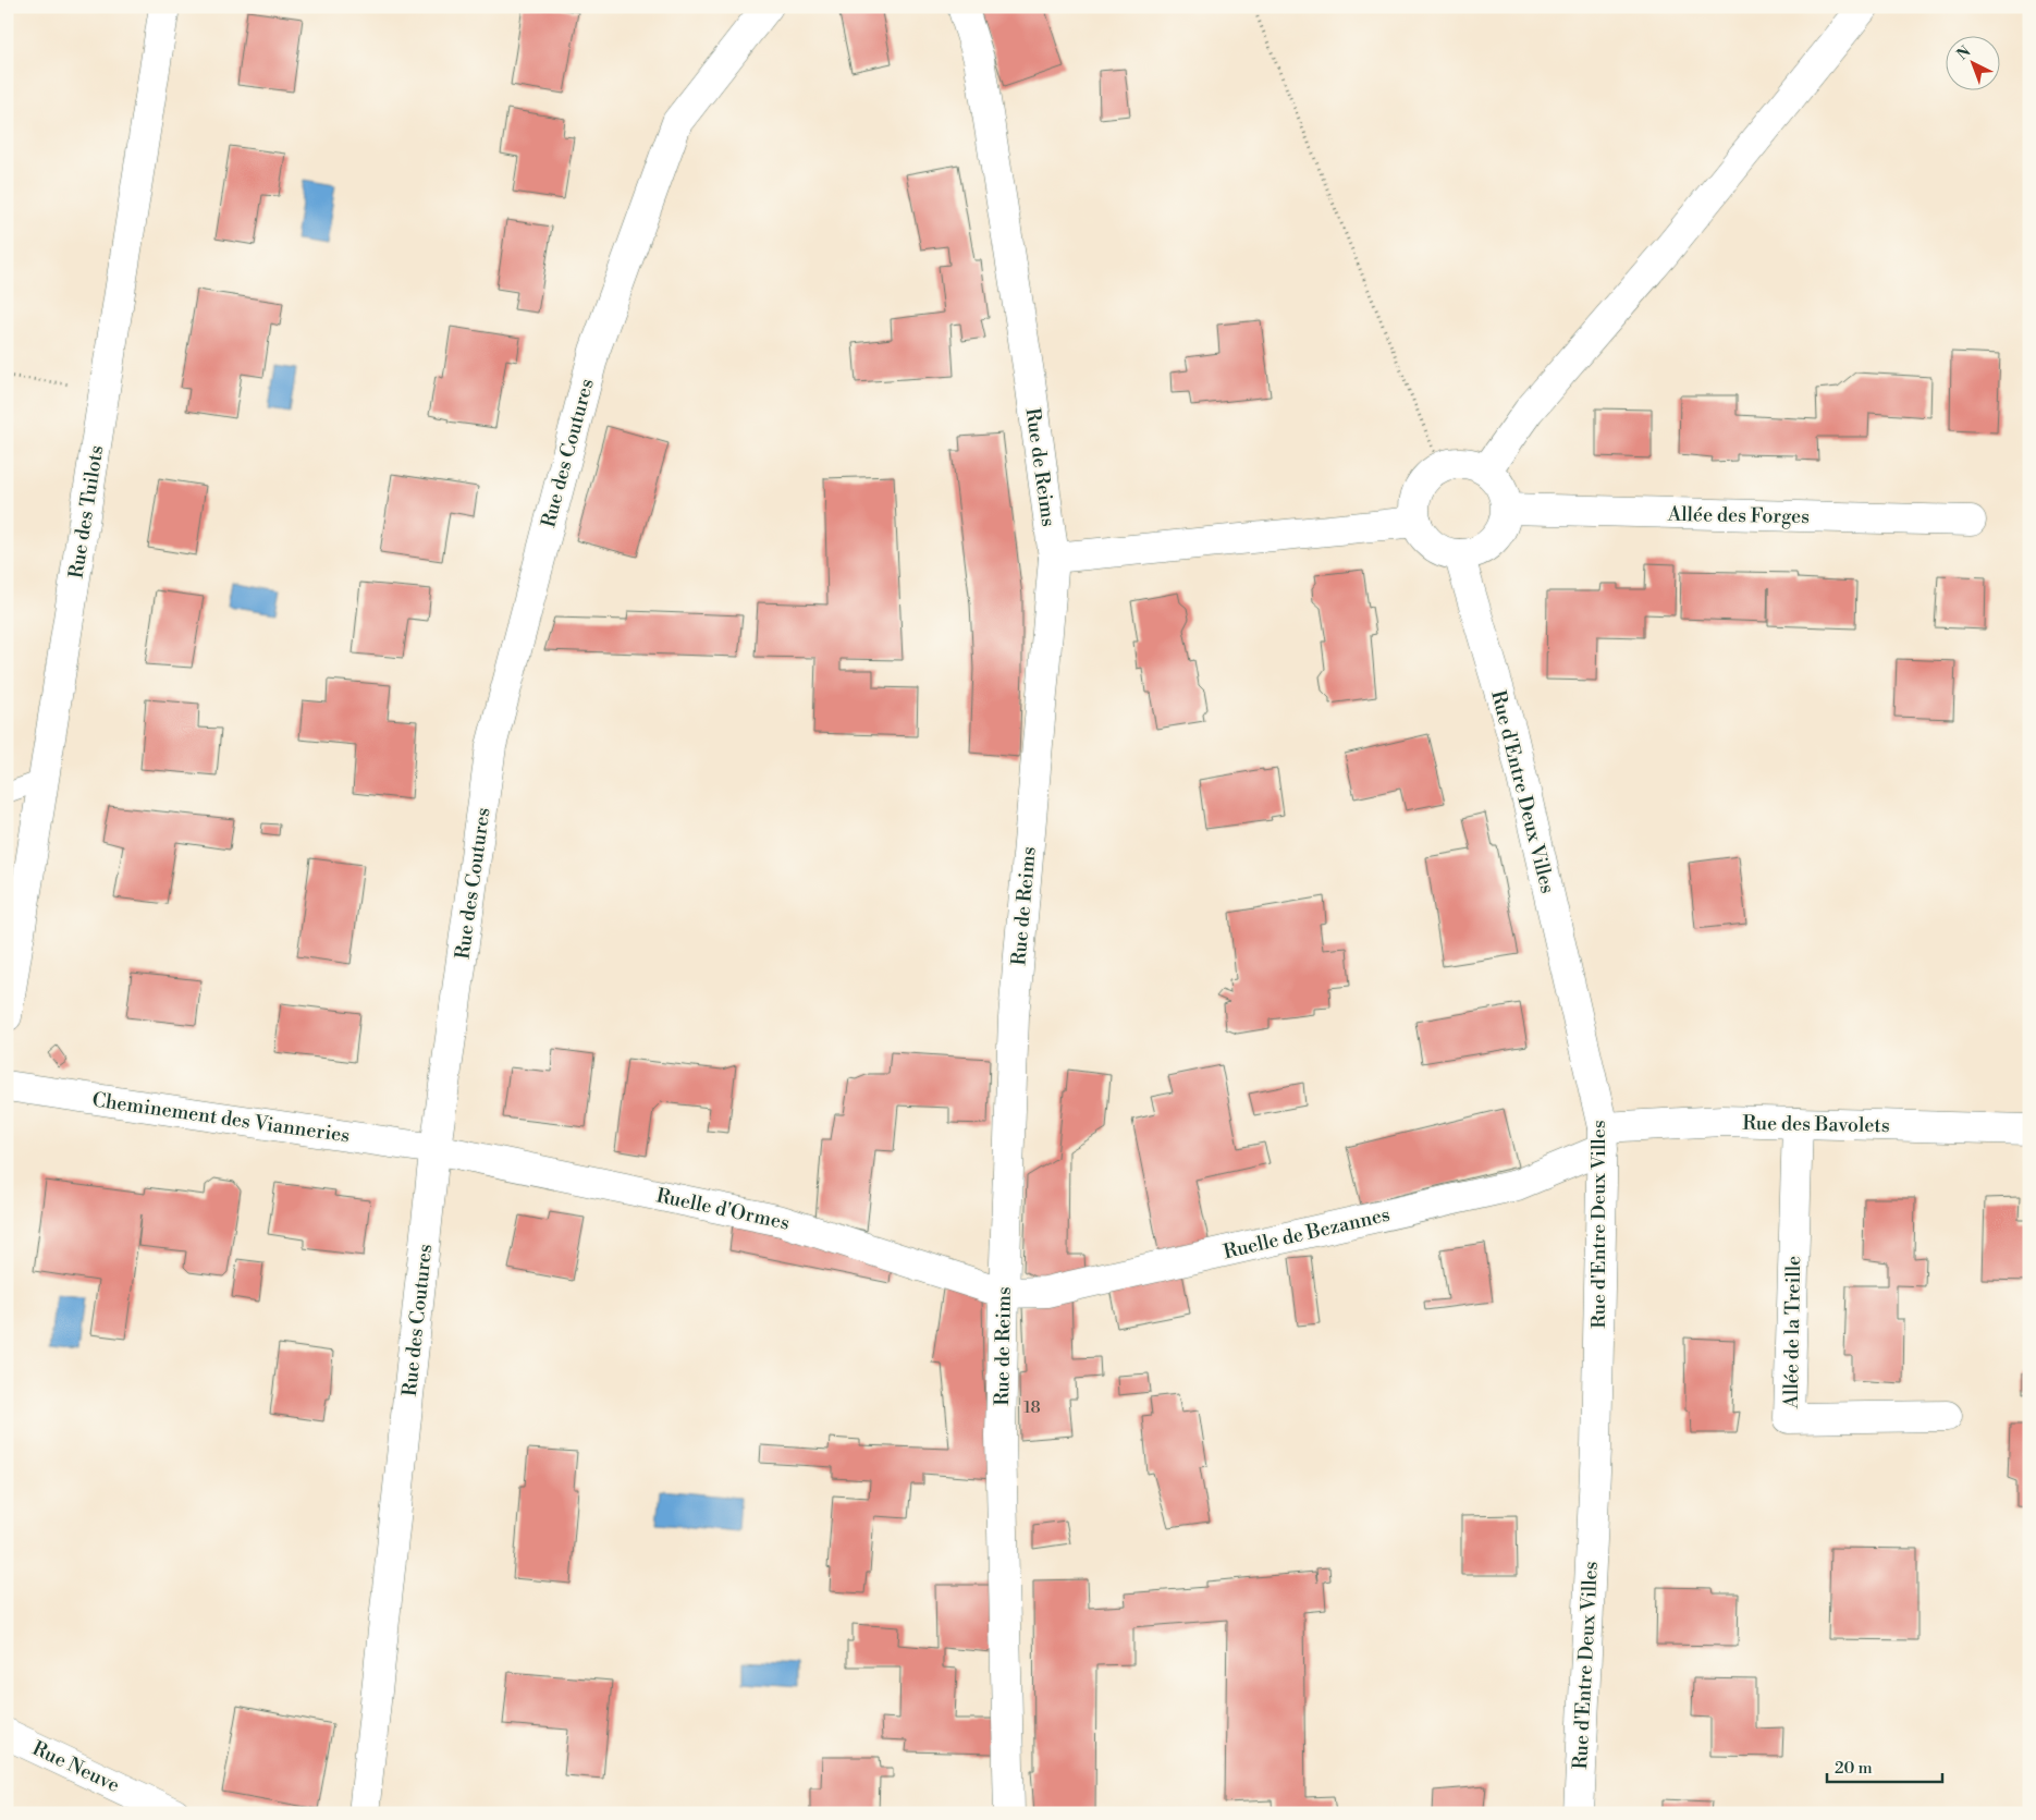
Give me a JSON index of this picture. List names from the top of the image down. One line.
{"streets":{"street":["Rue des Coutures","Rue de Reims","Rue des Tuilots","Allée des Forges","Rue d'Entre Deux Villes","Cheminement des Vianneries","Rue des Bavolets","Ruelle d'Ormes","Ruelle de Bezannes","Allée de la Treille","Rue Neuve"]},"crossings":[["Rue des Coutures","Cheminement des Vianneries"],["Rue des Coutures","Ruelle d'Ormes"],["Rue de Reims","Ruelle d'Ormes"],["Rue de Reims","Ruelle de Bezannes"],["Allée des Forges","Rue d'Entre Deux Villes"],["Rue d'Entre Deux Villes","Rue des Bavolets"],["Rue d'Entre Deux Villes","Ruelle de Bezannes"],["Cheminement des Vianneries","Ruelle d'Ormes"],["Rue des Bavolets","Ruelle de Bezannes"],["Rue des Bavolets","Allée de la Treille"],["Ruelle d'Ormes","Ruelle de Bezannes"]],"house_numbers":["18"],"scale_bar":"20 m","north":"top left"}
